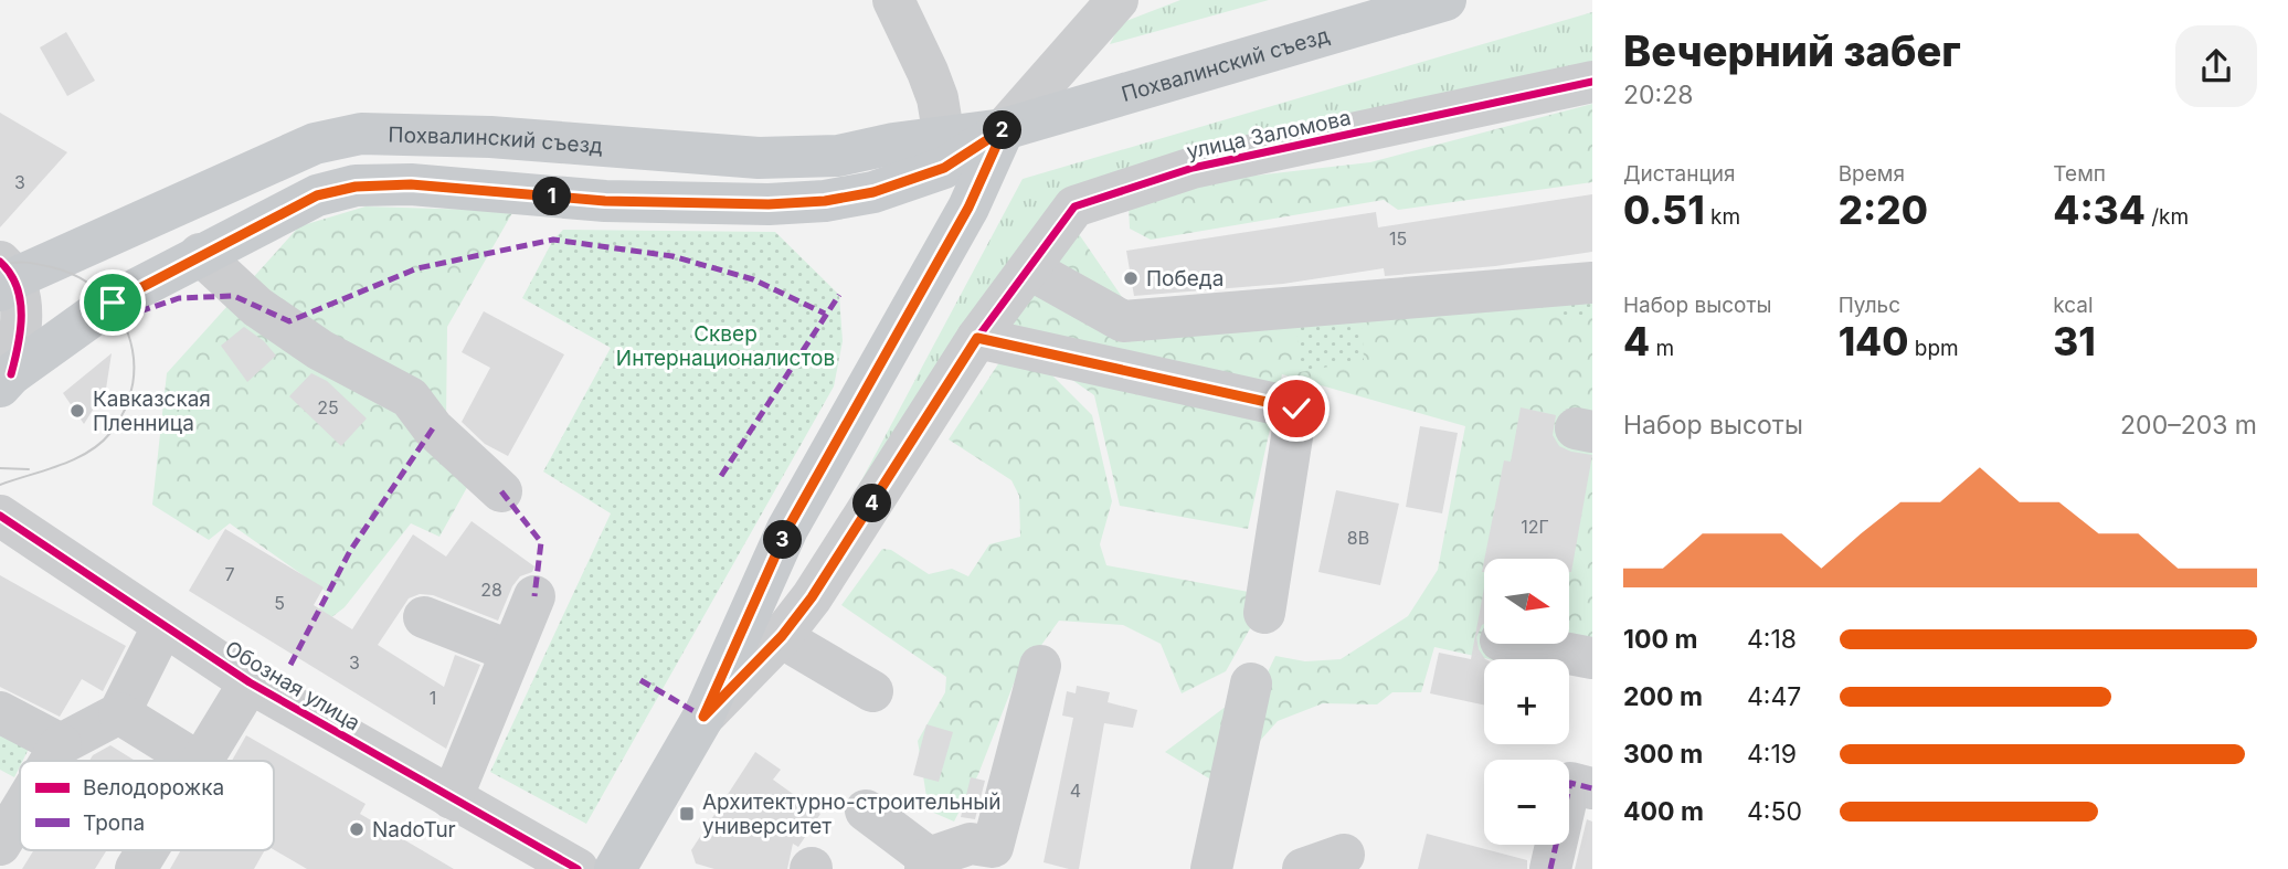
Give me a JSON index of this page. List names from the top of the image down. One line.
{"streets":{"main road":["Похвалинский съезд"],"street":["улица Заломова","Обозная улица"]},"parks":["Сквер Интернационалистов"],"places":{"other":["Победа","Кавказская Пленница","NadoTur"],"transit":["Архитектурно-строительный университет"]},"house_numbers":["3","15","25","12Г","8В","7","28","5","3","1","4"],"legend":["Велодорожка","Тропа"],"north":"right","page":{"heading":["Вечерний забег","20:28"],"pins":["2","1","4","3"],"stats":[["Дистанция","0.51 km"],["Время","2:20"],["Темп","4:34 /km"],["Набор высоты","4 m"],["Пульс","140 bpm"],["kcal","31"]],"chart":["Набор высоты","200–203 m"],"map_buttons":["+","−"],"list":[{"name":"100 m","note":"4:18"},{"name":"200 m","note":"4:47"},{"name":"300 m","note":"4:19"},{"name":"400 m","note":"4:50"}]}}
